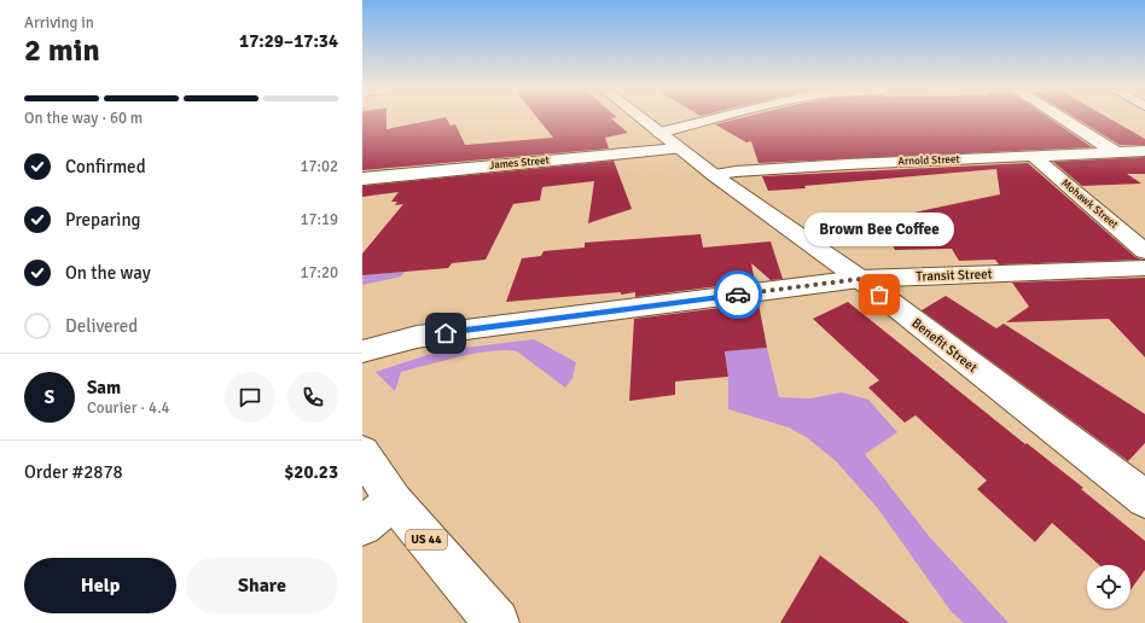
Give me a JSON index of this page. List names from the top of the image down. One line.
{"streets":{"street":["Arnold Street","James Street","Mohawk Street","Transit Street","Benefit Street","US 44"]},"crossings":[["Arnold Street","Mohawk Street"],["Arnold Street","Benefit Street"],["James Street","Benefit Street"],["Transit Street","Benefit Street"]],"places":["Brown Bee Coffee"],"page":{"heading":["2 min","Arriving in","17:29–17:34"],"panel":["Sam","Courier · 4.4","Order #2878","$20.23"],"bar":"On the way · 60 m","list":[["Confirmed","17:02"],["Preparing","17:19"],["On the way","17:20"],"Delivered"],"bubble":"Brown Bee Coffee","round":"S","buttons":["Help","Share"]}}
